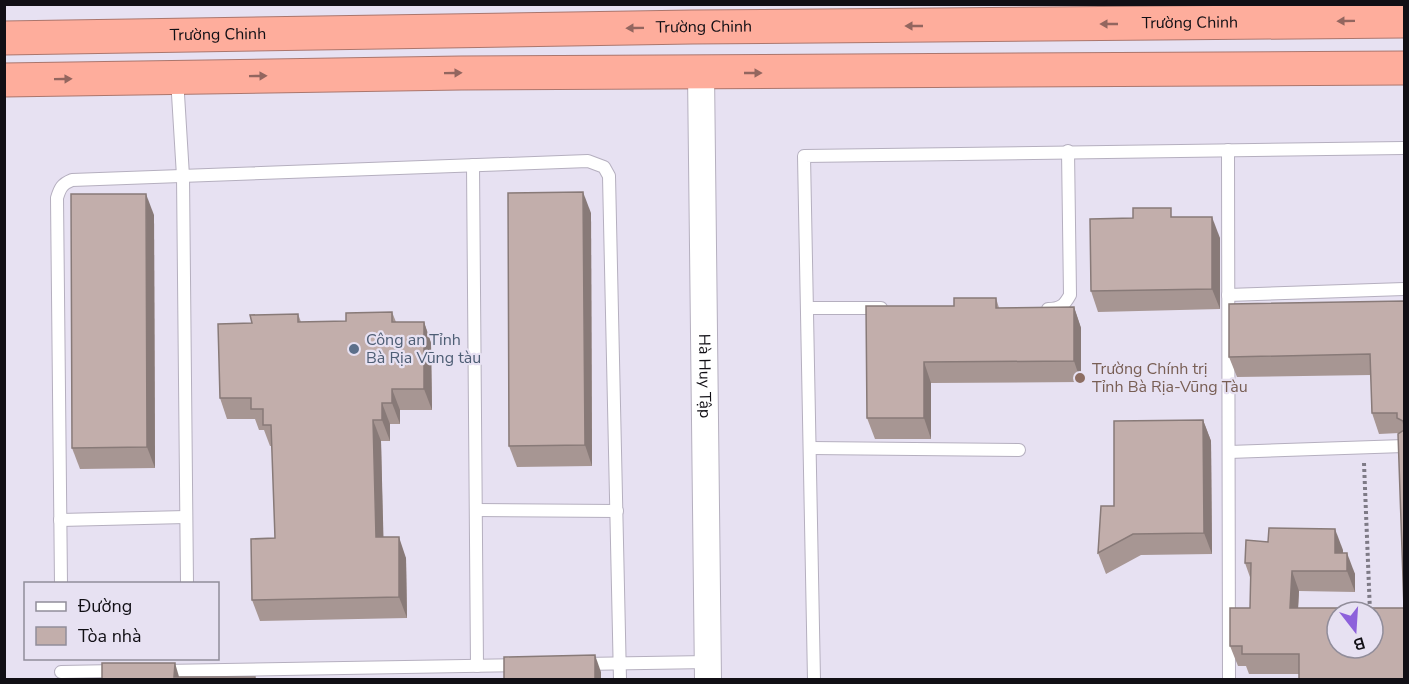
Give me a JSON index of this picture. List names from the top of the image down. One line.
{"streets":{"highway":["Trường Chinh"],"street":["Hà Huy Tập"]},"places":["Công an Tỉnh Bà Rịa Vũng tàu","Trường Chính trị Tỉnh Bà Rịa-Vũng Tàu"],"legend":["Đường","Tòa nhà"],"north":"bottom"}
